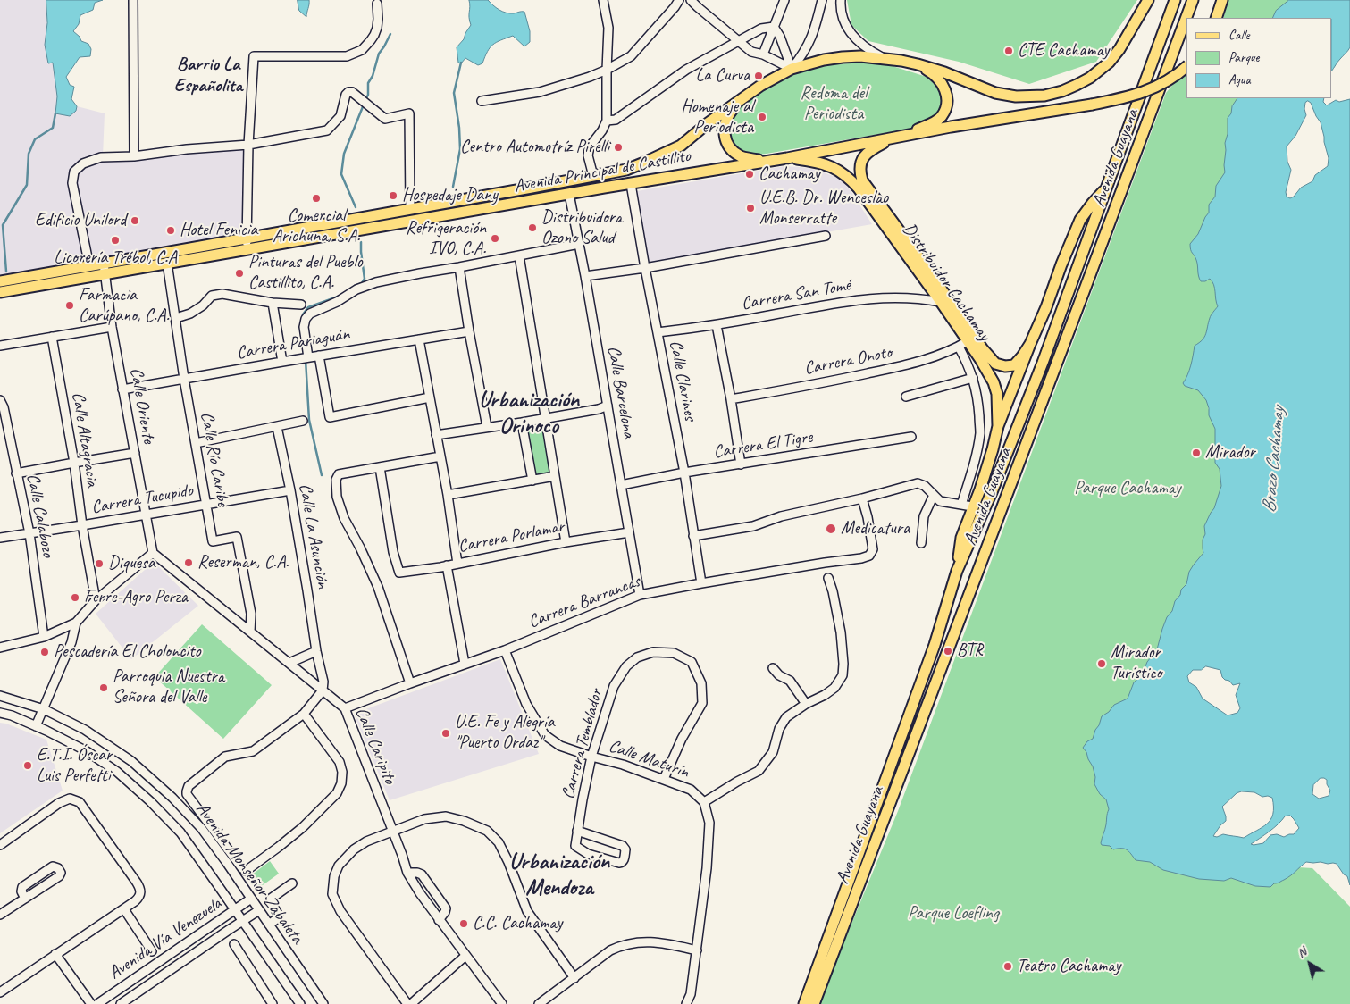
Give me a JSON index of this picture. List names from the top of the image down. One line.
{"streets":{"main road":["Avenida Guayana","Avenida Principal de Castillito","Distribuidor Cachamay"],"street":["Carrera San Tomé","Carrera Pariaguán","Carrera Onoto","Calle Clarines","Calle Barcelona","Calle Oriente","Calle Altagracia","Carrera El Tigre","Calle Río Caribe","Carrera Tucupido","Calle Calabozo","Calle La Asunción","Carrera Porlamar","Carrera Barrancas","Carrera Temblador","Calle Caripito","Calle Maturín","Avenida Monseñor Zabaleta","Avenida Vía Venezuela"]},"crossings":[["Avenida Guayana","Distribuidor Cachamay"],["Avenida Principal de Castillito","Distribuidor Cachamay"],["Avenida Principal de Castillito","Calle Clarines"],["Avenida Principal de Castillito","Calle Barcelona"],["Avenida Principal de Castillito","Calle Oriente"],["Avenida Principal de Castillito","Calle Río Caribe"],["Distribuidor Cachamay","Carrera San Tomé"],["Distribuidor Cachamay","Carrera Onoto"],["Carrera San Tomé","Calle Clarines"],["Carrera Pariaguán","Calle Oriente"],["Carrera Pariaguán","Calle Río Caribe"],["Calle Clarines","Carrera El Tigre"],["Calle Clarines","Carrera Barrancas"],["Calle Barcelona","Carrera El Tigre"],["Calle Barcelona","Carrera Porlamar"],["Calle Barcelona","Carrera Barrancas"],["Calle Oriente","Carrera Tucupido"],["Calle Oriente","Calle Caripito"],["Calle Altagracia","Carrera Tucupido"],["Calle Río Caribe","Carrera Tucupido"],["Calle Río Caribe","Calle Caripito"],["Carrera Tucupido","Calle Calabozo"],["Carrera Tucupido","Calle La Asunción"],["Calle La Asunción","Calle Caripito"],["Carrera Barrancas","Calle Caripito"],["Carrera Barrancas","Calle Maturín"],["Carrera Temblador","Calle Maturín"],["Avenida Monseñor Zabaleta","Avenida Vía Venezuela"]],"districts":["Barrio La Españolita","Urbanización Orinoco","Urbanización Mendoza"],"water":["Brazo Cachamay"],"parks":["Redoma del Periodista","Parque Cachamay","Parque Loefling"],"places":["CTE Cachamay","La Curva","Homenaje al Periodista","Centro Automotríz Pirelli","Cachamay","Hospedaje Dany","Comercial Arichuna, S.A.","U.E.B. Dr. Wenceslao Monserratte","Edificio Unilord","Distribuidora Ozono Salud","Hotel Fenicia","Refrigeración IVO, C.A.","Licorería Trébol, C.A","Pinturas del Pueblo Castillito, C.A.","Farmacia Carúpano, C.A.","Mirador","Medicatura","Reserman, C.A.","Diquesa","Ferre-Agro Perza","BTR","Pescadería El Choloncito","Mirador Turístico","Parroquia Nuestra Señora del Valle","U.E. Fe y Alegría \"Puerto Ordaz\"","E.T.I. Óscar Luis Perfetti","C.C. Cachamay","Teatro Cachamay"],"legend":["Calle","Parque","Agua"],"north":"top left"}
